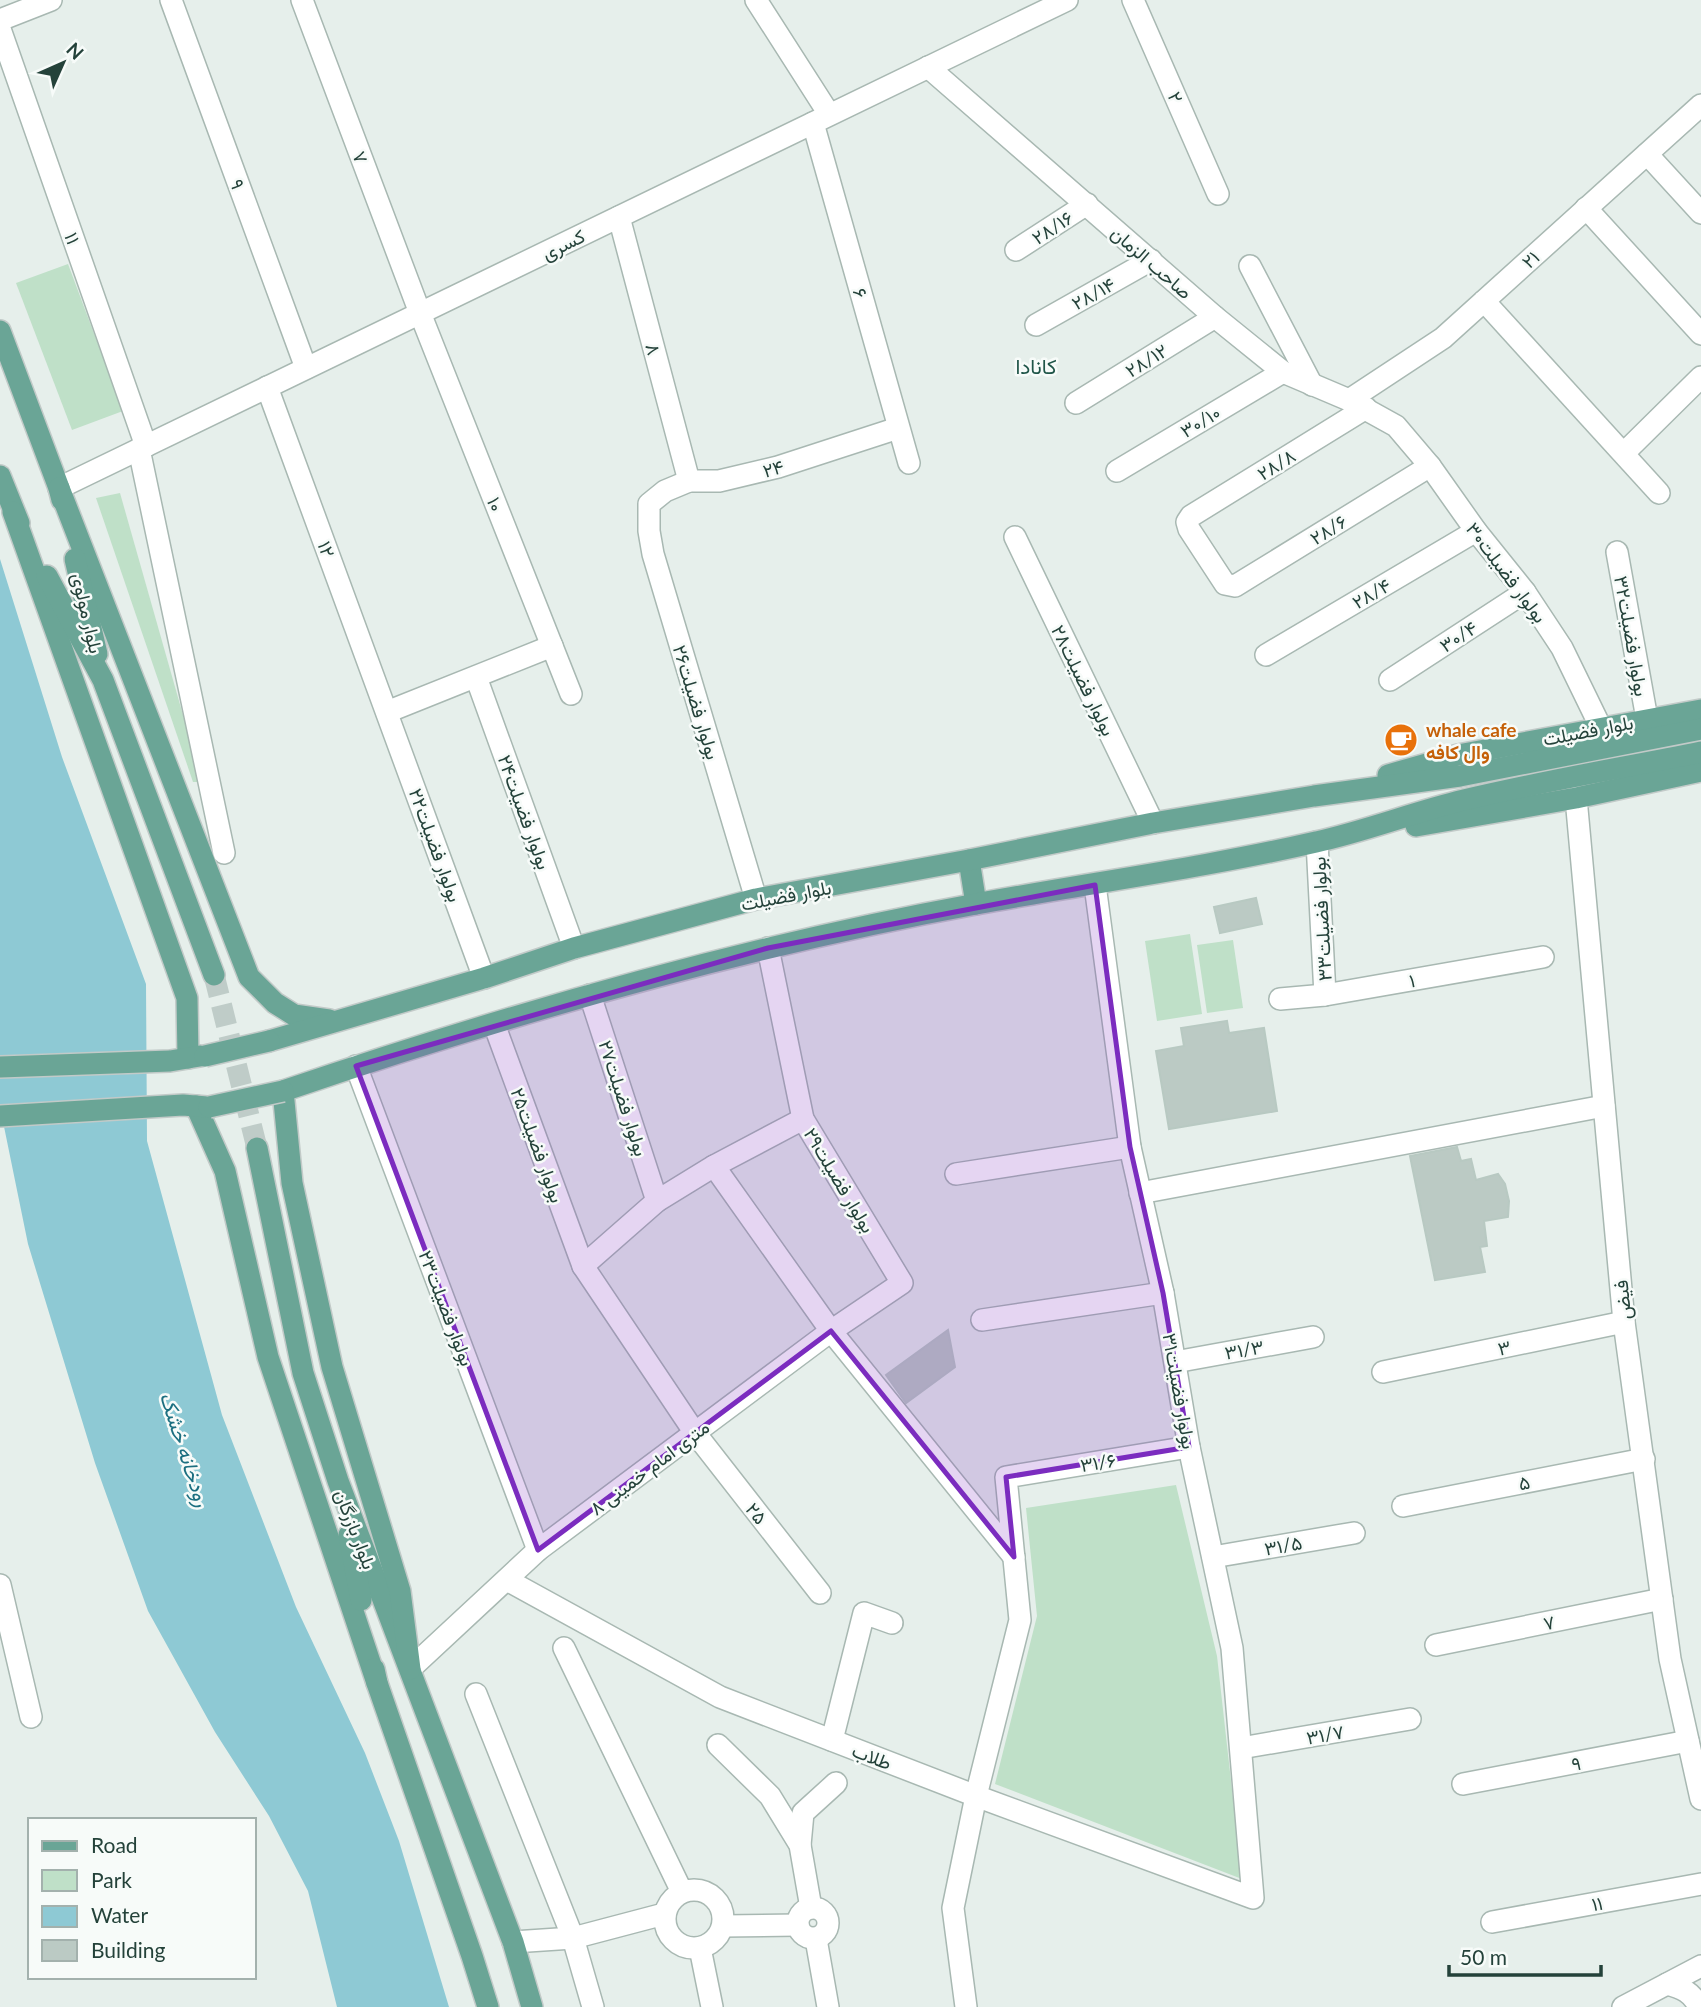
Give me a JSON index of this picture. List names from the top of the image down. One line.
{"streets":{"main road":["بلوار مولوی","بلوار فضیلت","بلوار بازرگان"],"street":["۲","۷","۹","۲۸/۱۶","۱۱","کسری","۲۱","صاحب الزمان","۶","۲۸/۱۴","۸","۲۸/۱۲","۳۰/۱۰","۲۸/۸","۲۴","۱۰","۲۸/۶","۱۲","بولوار فضیلت۳۰","۲۸/۴","۳۰/۴","بولوار فضیلت۳۲","بولوار فضیلت۲۸","بولوار فضیلت۲۶","بولوار فضیلت۲۴","بولوار فضیلت۲۲","بولوار فضیلت۳۳","۱","بولوار فضیلت۲۷","بولوار فضیلت۲۵","بولوار فضیلت۲۹","فیض","بولوار فضیلت۲۳","۳","۳۱/۳","بولوار فضیلت۳۱","۳۱/۶","۸ متری امام خمینی","۵","۲۵","۳۱/۵","۳۱/۷","طلاب"]},"crossings":[["۷","کسری"],["۷","۱۰"],["۷","فیض"],["۹","کسری"],["۹","فیض"],["۲۸/۱۶","صاحب الزمان"],["۱۱","کسری"],["کسری","صاحب الزمان"],["کسری","۶"],["کسری","۸"],["کسری","۱۰"],["کسری","۱۲"],["کسری","بلوار مولوی"],["۲۱","صاحب الزمان"],["۲۱","۲۸/۸"],["صاحب الزمان","۲۸/۱۴"],["صاحب الزمان","۲۸/۱۲"],["صاحب الزمان","۳۰/۱۰"],["صاحب الزمان","۲۸/۸"],["صاحب الزمان","بولوار فضیلت۳۰"],["۶","۲۴"],["۸","۲۴"],["۲۸/۸","۲۸/۶"],["۲۴","بولوار فضیلت۲۶"],["۲۸/۶","بولوار فضیلت۳۰"],["۱۲","بولوار فضیلت۲۲"],["بولوار فضیلت۳۰","۲۸/۴"],["بولوار فضیلت۳۰","۳۰/۴"],["بولوار فضیلت۳۰","بلوار فضیلت"],["بولوار فضیلت۳۲","بلوار فضیلت"],["بولوار فضیلت۲۸","بلوار فضیلت"],["بولوار فضیلت۲۶","بلوار فضیلت"],["بلوار فضیلت","بولوار فضیلت۲۴"],["بلوار فضیلت","بولوار فضیلت۲۲"],["بولوار فضیلت۳۳","۱"],["بولوار فضیلت۲۵","۸ متری امام خمینی"],["بولوار فضیلت۲۵","۲۵"],["بولوار فضیلت۲۹","۸ متری امام خمینی"],["فیض","۳"],["فیض","۵"],["بولوار فضیلت۲۳","۸ متری امام خمینی"],["۳۱/۳","بولوار فضیلت۳۱"],["بولوار فضیلت۳۱","۳۱/۶"],["بولوار فضیلت۳۱","۳۱/۵"],["بولوار فضیلت۳۱","۳۱/۷"],["بولوار فضیلت۳۱","طلاب"],["۸ متری امام خمینی","۲۵"],["۸ متری امام خمینی","بلوار بازرگان"],["۸ متری امام خمینی","طلاب"]],"districts":["کانادا"],"water":["رودخانه خشک"],"places":{"cafe":["whale cafe وال کافه"]},"legend":["Road","Park","Water","Building"],"scale_bar":"50 m","north":"top right"}
